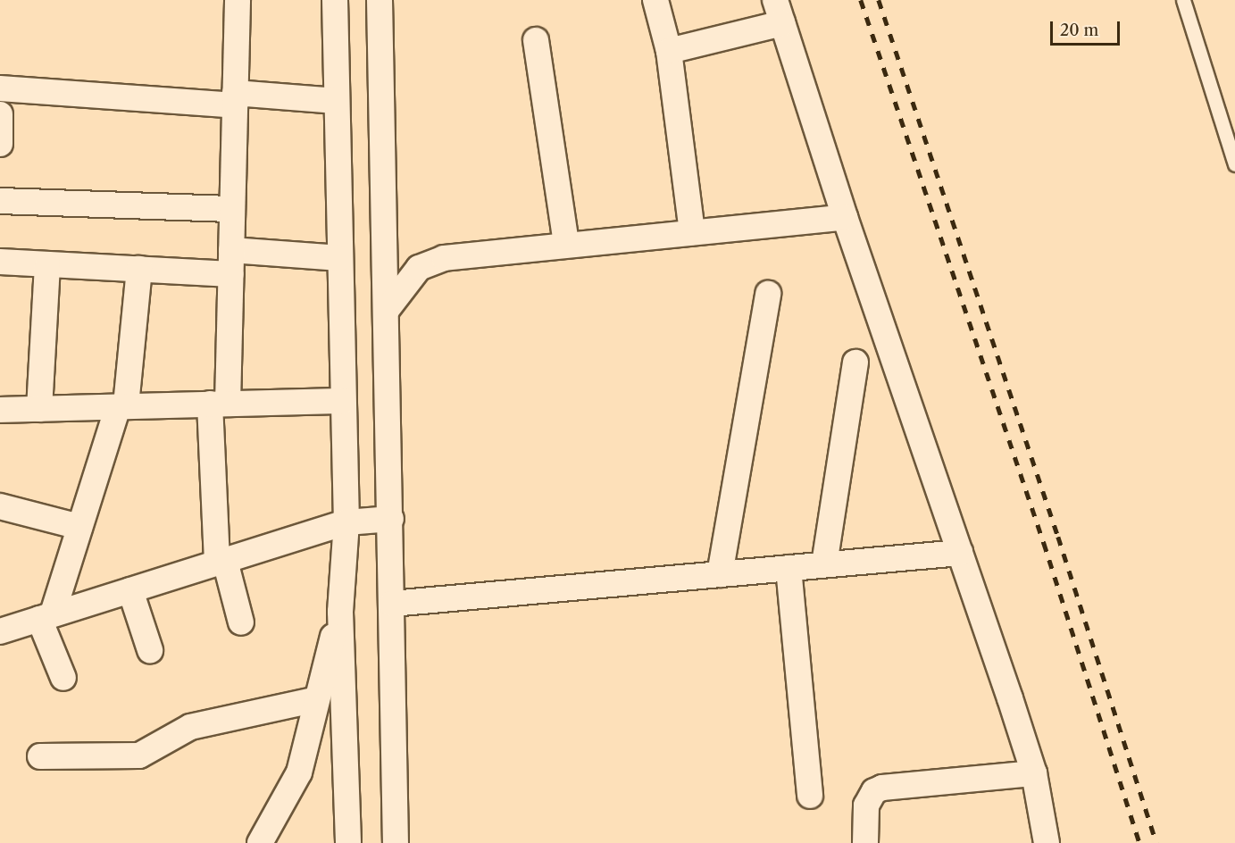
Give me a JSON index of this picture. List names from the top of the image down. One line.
{"scale_bar":"20 m"}
